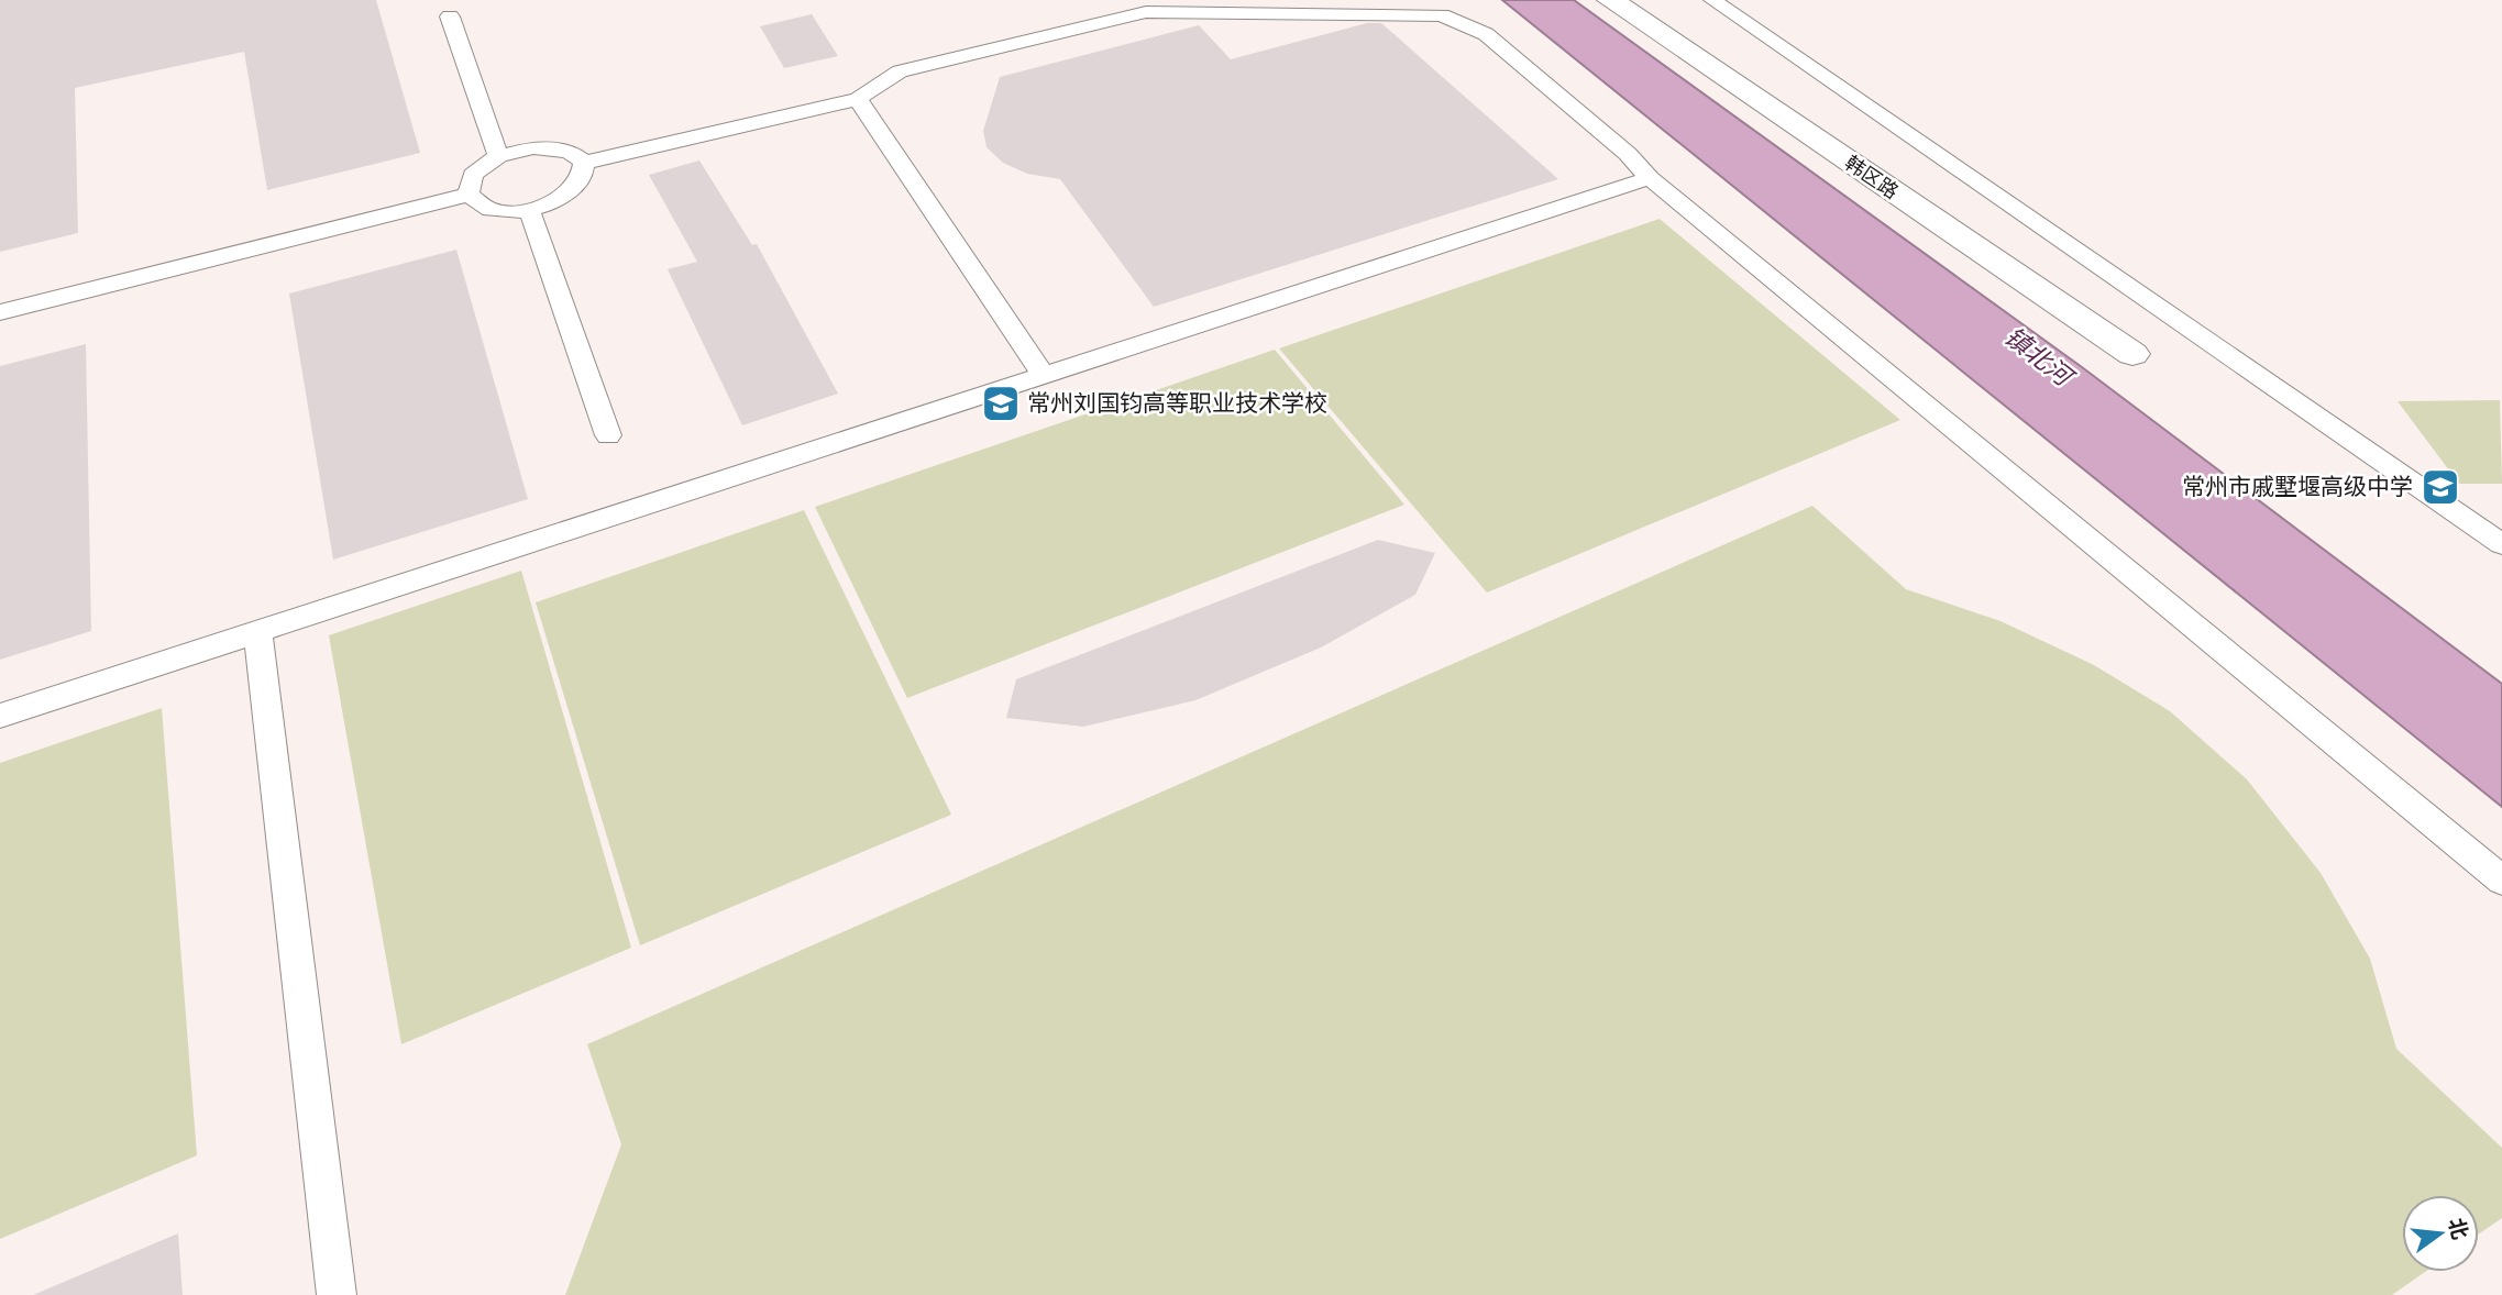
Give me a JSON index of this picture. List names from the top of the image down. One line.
{"streets":{"street":["韩区路"]},"water":["镇北河"],"places":{"school or university":["常州刘国钧高等职业技术学校","常州市戚墅堰高级中学"]},"north":"right"}
